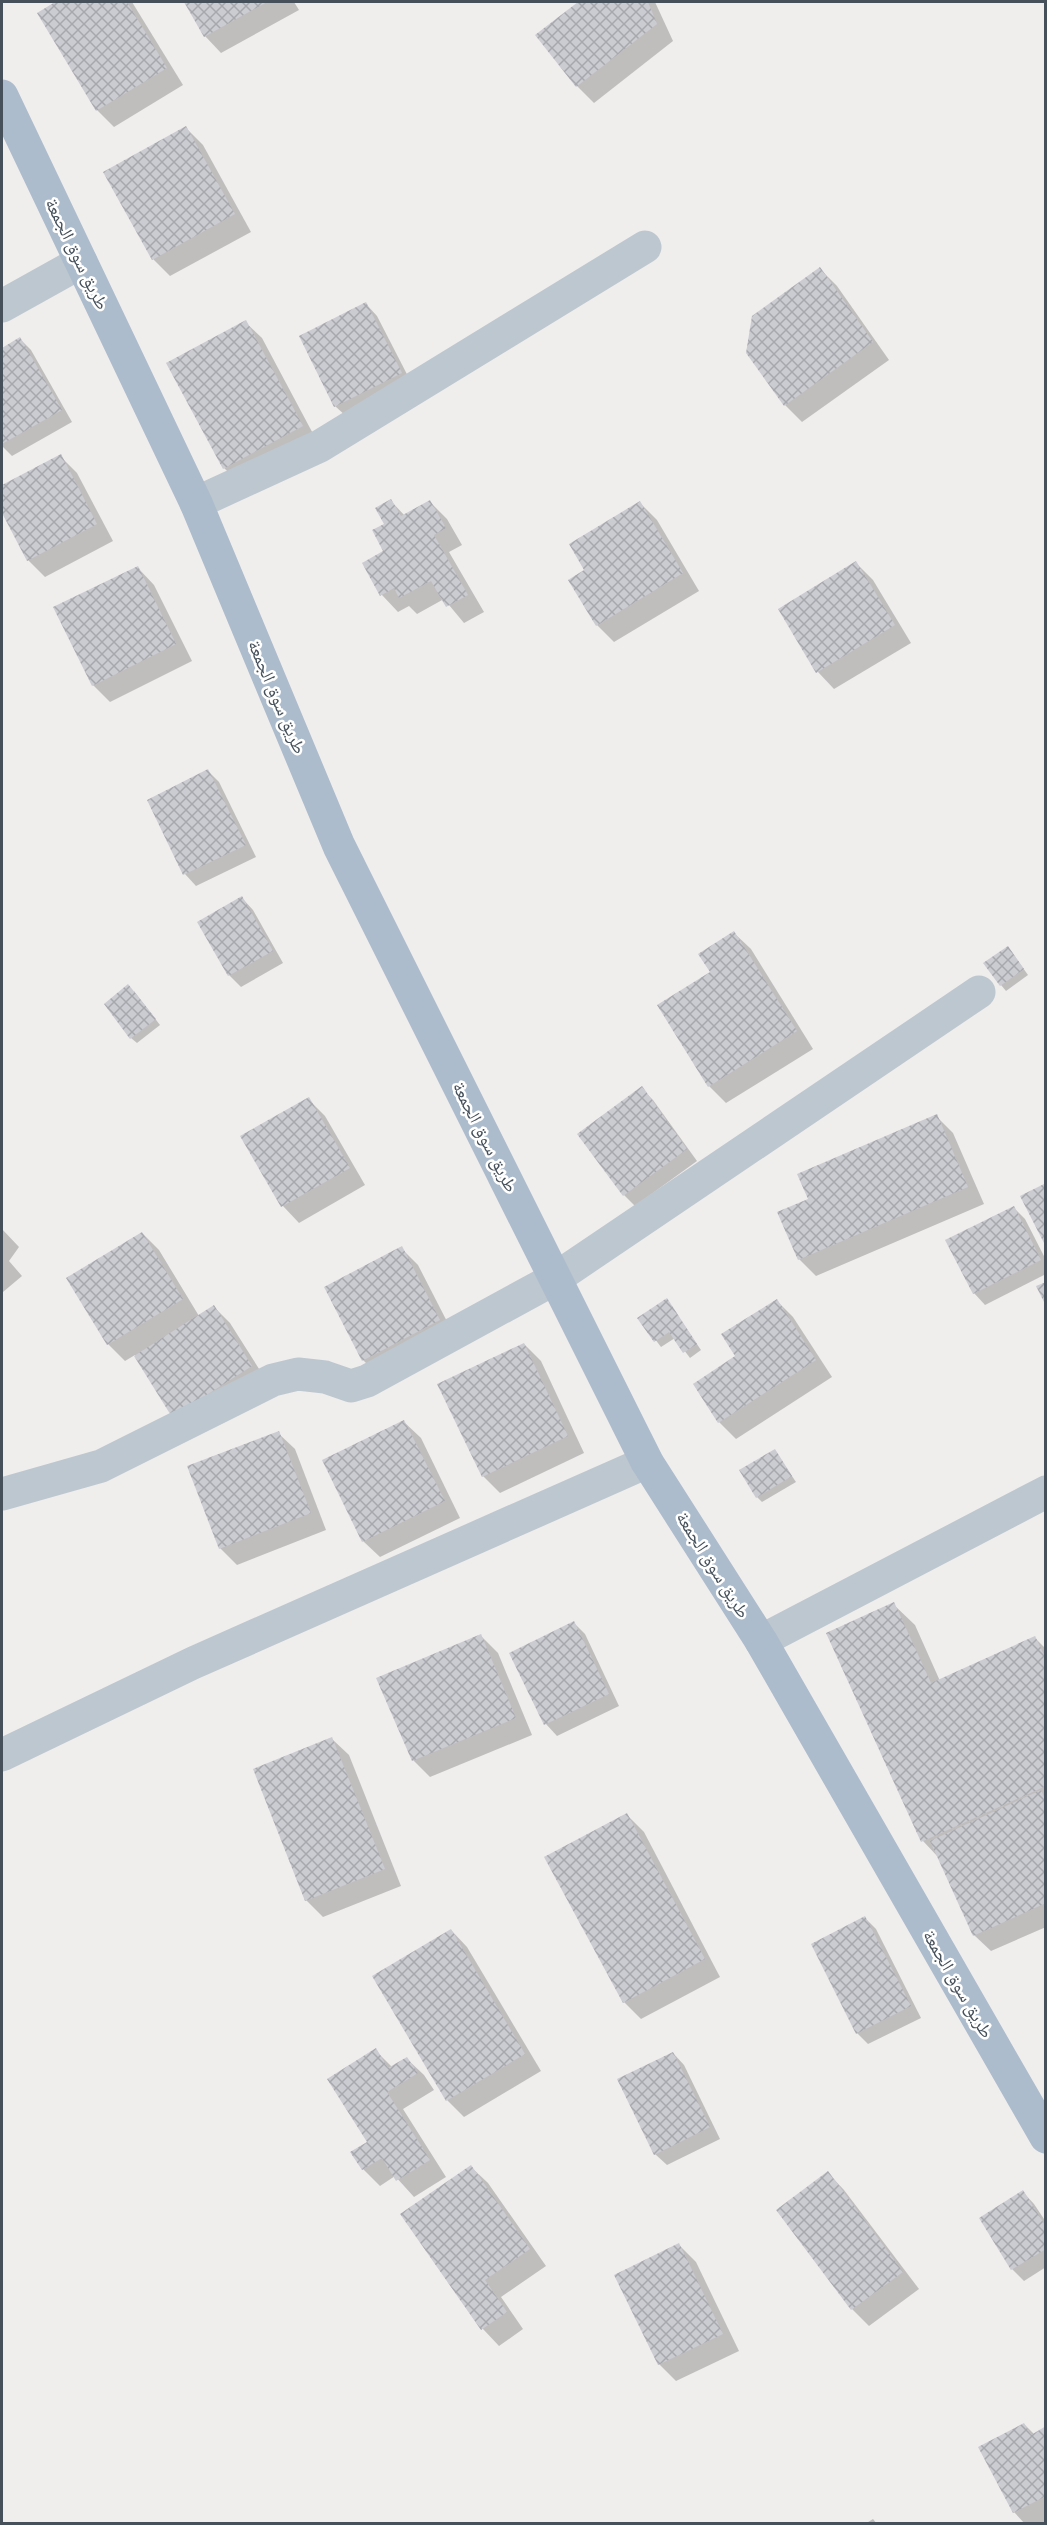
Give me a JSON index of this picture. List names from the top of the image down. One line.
{"streets":{"main road":["طريق سوق الجمعة"]}}
